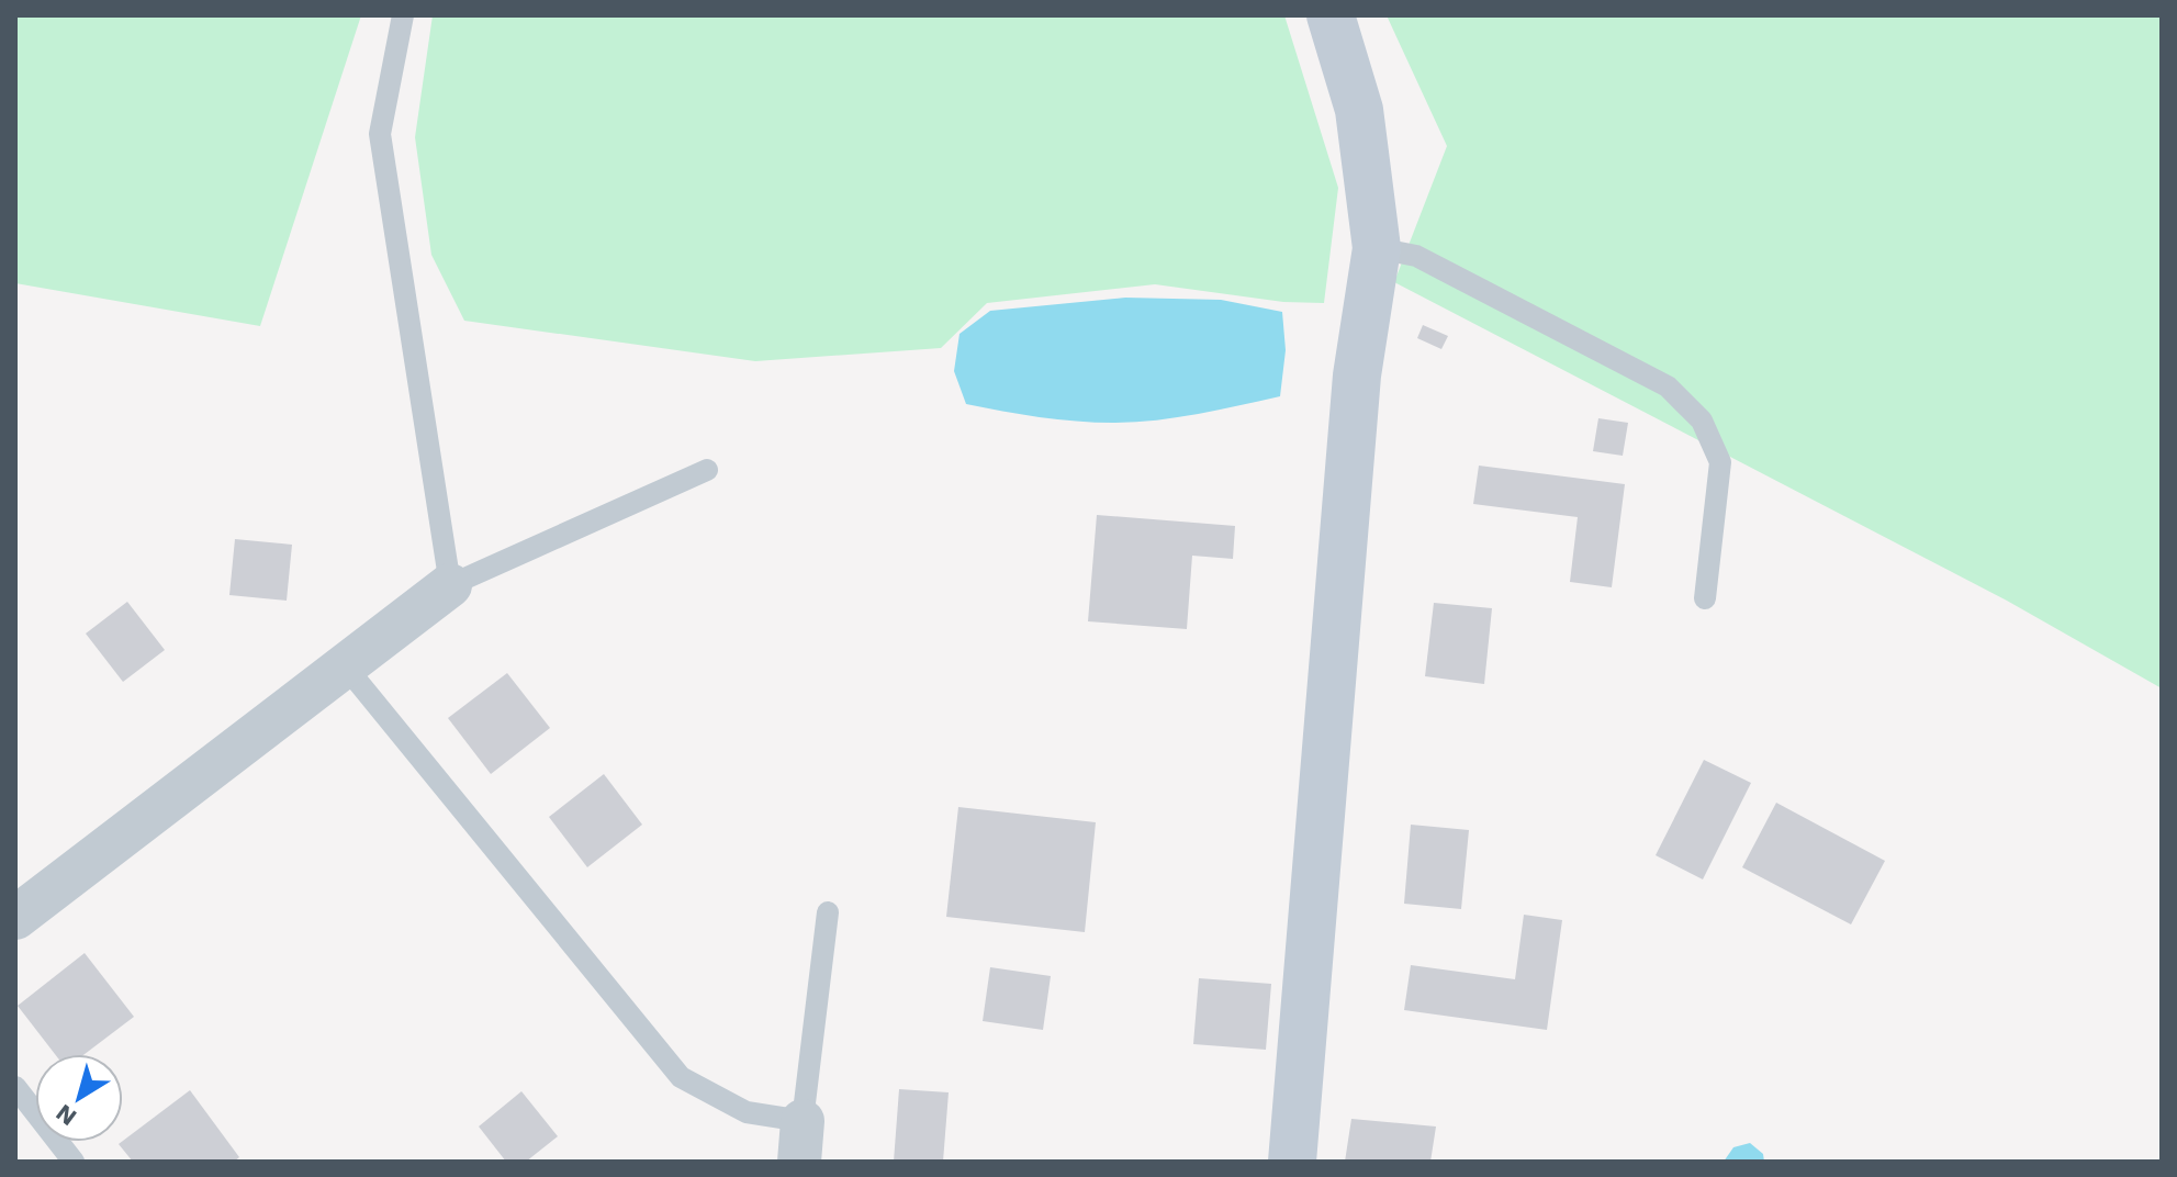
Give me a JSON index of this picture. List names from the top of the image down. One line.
{"north":"bottom left"}
